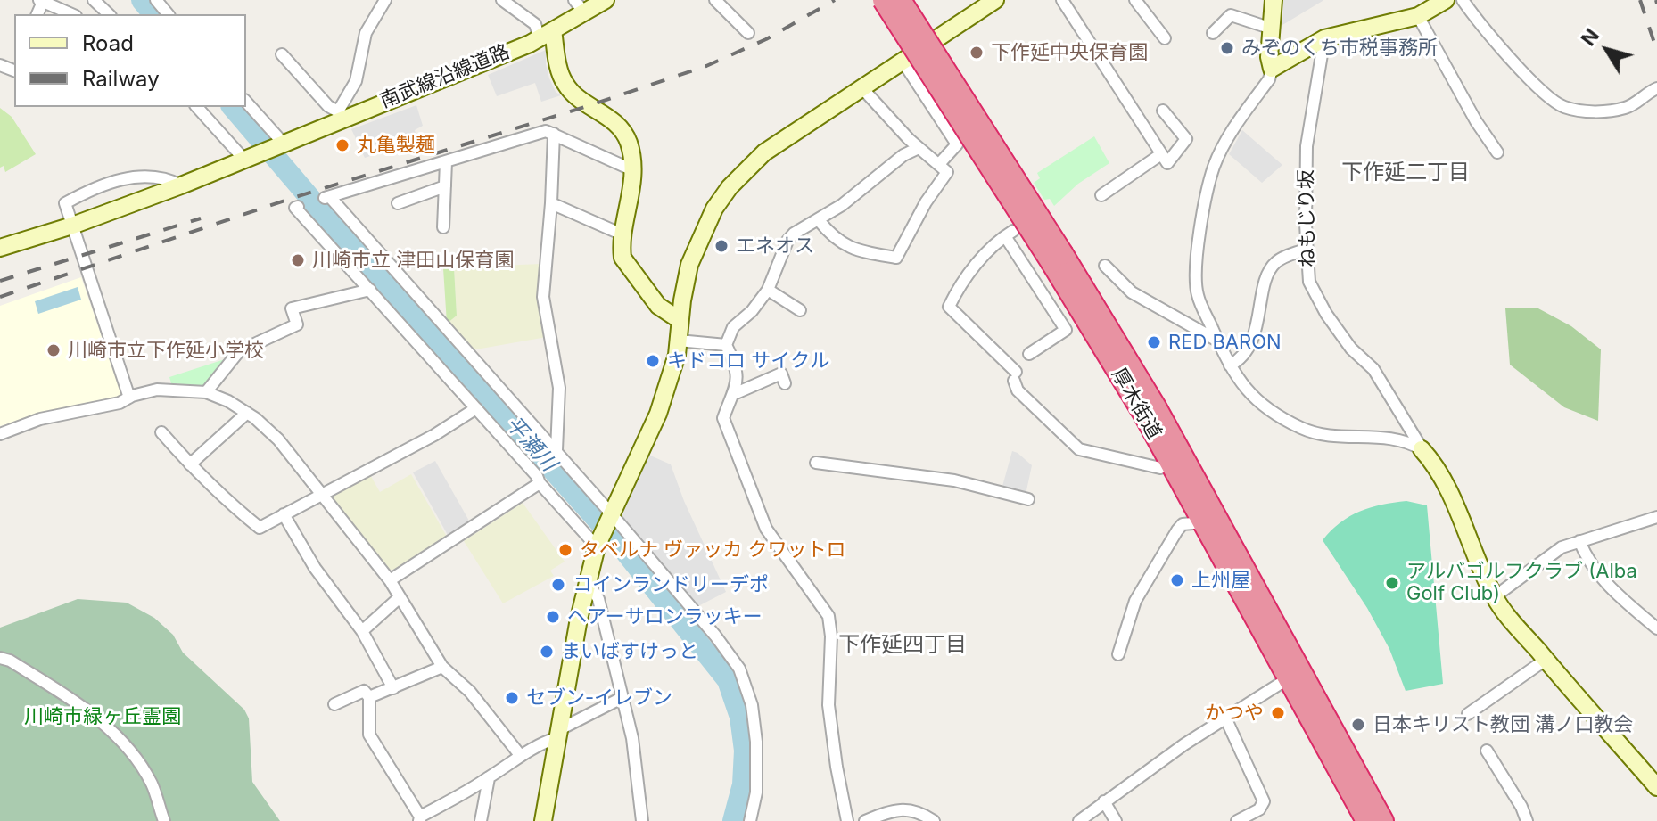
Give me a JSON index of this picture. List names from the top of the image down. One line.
{"streets":{"highway":["厚木街道"],"street":["南武線沿線道路","ねもじり坂"]},"districts":["下作延二丁目","下作延四丁目"],"water":["平瀬川"],"parks":["川崎市緑ヶ丘霊園"],"places":["みぞのくち市税事務所","下作延中央保育園","丸亀製麺","エネオス","川崎市立 津田山保育園","RED BARON","川崎市立下作延小学校","キドコロ サイクル","タベルナ ヴァッカ クワットロ","上州屋","アルバゴルフクラブ (Alba Golf Club)","コインランドリーデポ","ヘアーサロンラッキー","まいばすけっと","セブン-イレブン","かつや","日本キリスト教団 溝ノ口教会"],"legend":["Road","Railway"],"north":"top left"}
